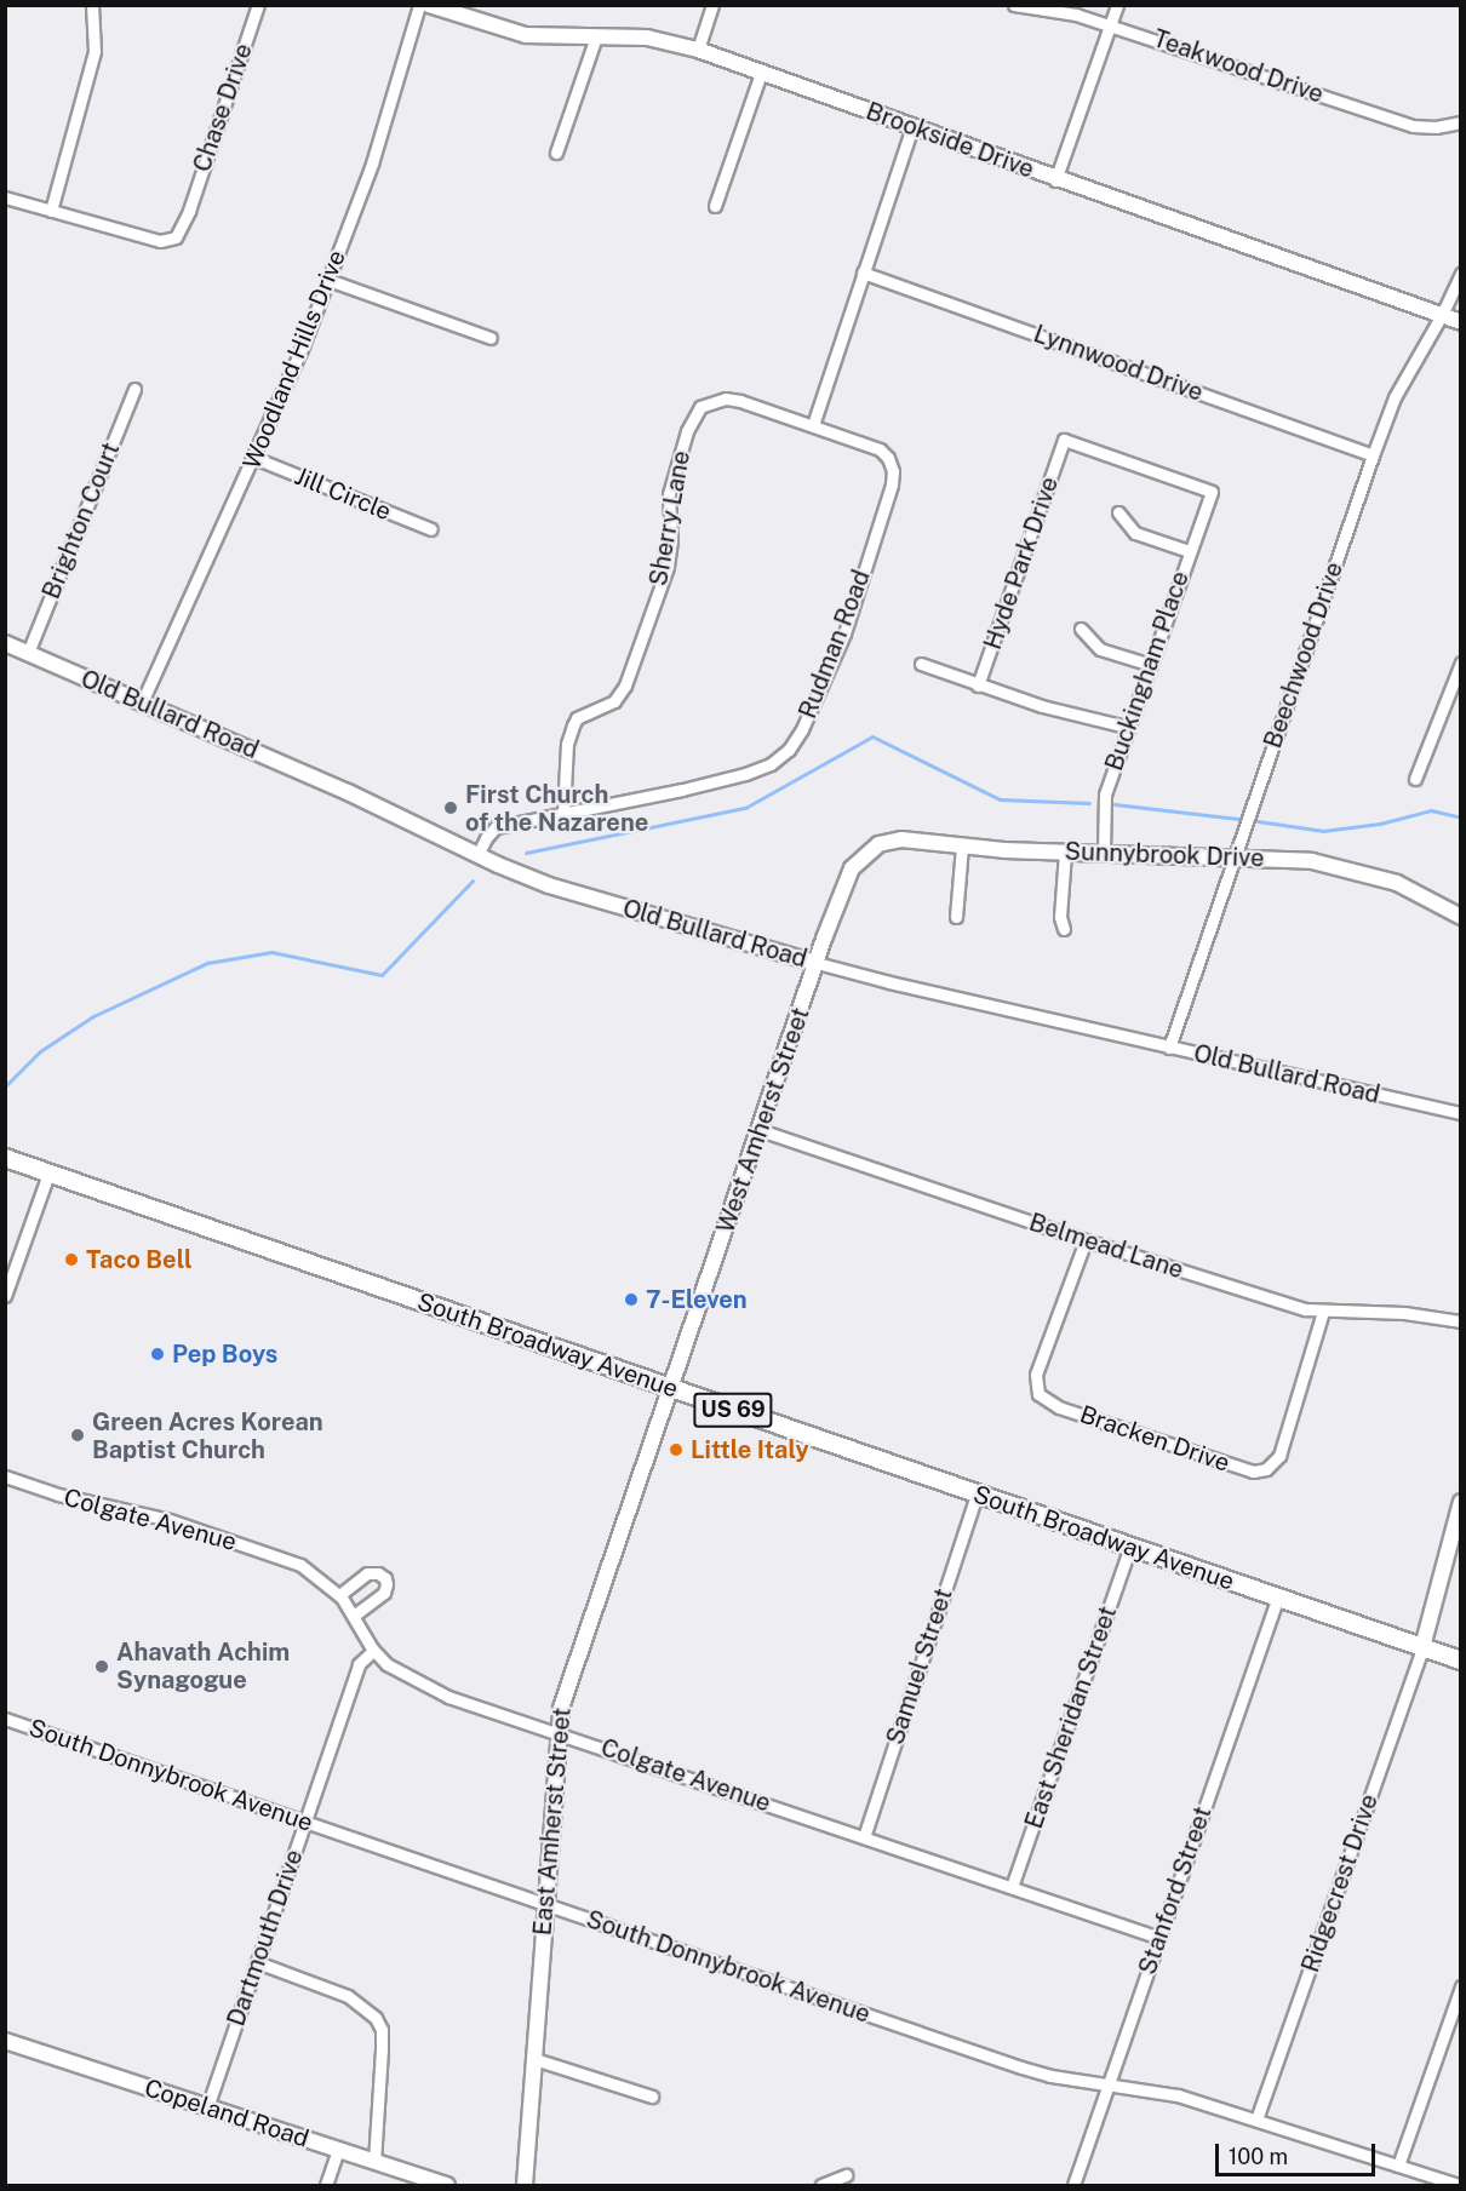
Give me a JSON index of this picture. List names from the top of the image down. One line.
{"streets":{"main road":["South Broadway Avenue","US 69"],"street":["Teakwood Drive","Chase Drive","Brookside Drive","Woodland Hills Drive","Lynnwood Drive","Jill Circle","Sherry Lane","Brighton Court","Hyde Park Drive","Rudman Road","Beechwood Drive","Buckingham Place","Old Bullard Road","Sunnybrook Drive","West Amherst Street","Belmead Lane","Bracken Drive","Colgate Avenue","Samuel Street","East Sheridan Street","South Donnybrook Avenue","East Amherst Street","Ridgecrest Drive","Stanford Street","Dartmouth Drive","Copeland Road"]},"crossings":[["Brookside Drive","Beechwood Drive"],["Woodland Hills Drive","Jill Circle"],["Woodland Hills Drive","Old Bullard Road"],["Lynnwood Drive","Beechwood Drive"],["Sherry Lane","Rudman Road"],["Brighton Court","Old Bullard Road"],["Hyde Park Drive","Buckingham Place"],["Rudman Road","Old Bullard Road"],["Beechwood Drive","Old Bullard Road"],["Beechwood Drive","Sunnybrook Drive"],["Buckingham Place","Sunnybrook Drive"],["Old Bullard Road","West Amherst Street"],["Sunnybrook Drive","West Amherst Street"],["West Amherst Street","Belmead Lane"],["West Amherst Street","South Broadway Avenue"],["West Amherst Street","East Amherst Street"],["Belmead Lane","Bracken Drive"],["South Broadway Avenue","Samuel Street"],["South Broadway Avenue","East Sheridan Street"],["South Broadway Avenue","East Amherst Street"],["South Broadway Avenue","Ridgecrest Drive"],["South Broadway Avenue","Stanford Street"],["Colgate Avenue","Samuel Street"],["Colgate Avenue","East Sheridan Street"],["Colgate Avenue","East Amherst Street"],["Colgate Avenue","Stanford Street"],["Colgate Avenue","Dartmouth Drive"],["South Donnybrook Avenue","East Amherst Street"],["South Donnybrook Avenue","Ridgecrest Drive"],["South Donnybrook Avenue","Stanford Street"],["South Donnybrook Avenue","Dartmouth Drive"],["Dartmouth Drive","Copeland Road"]],"places":["First Church of the Nazarene","Taco Bell","7-Eleven","Pep Boys","Green Acres Korean Baptist Church","Little Italy","Ahavath Achim Synagogue"],"scale_bar":"100 m"}
